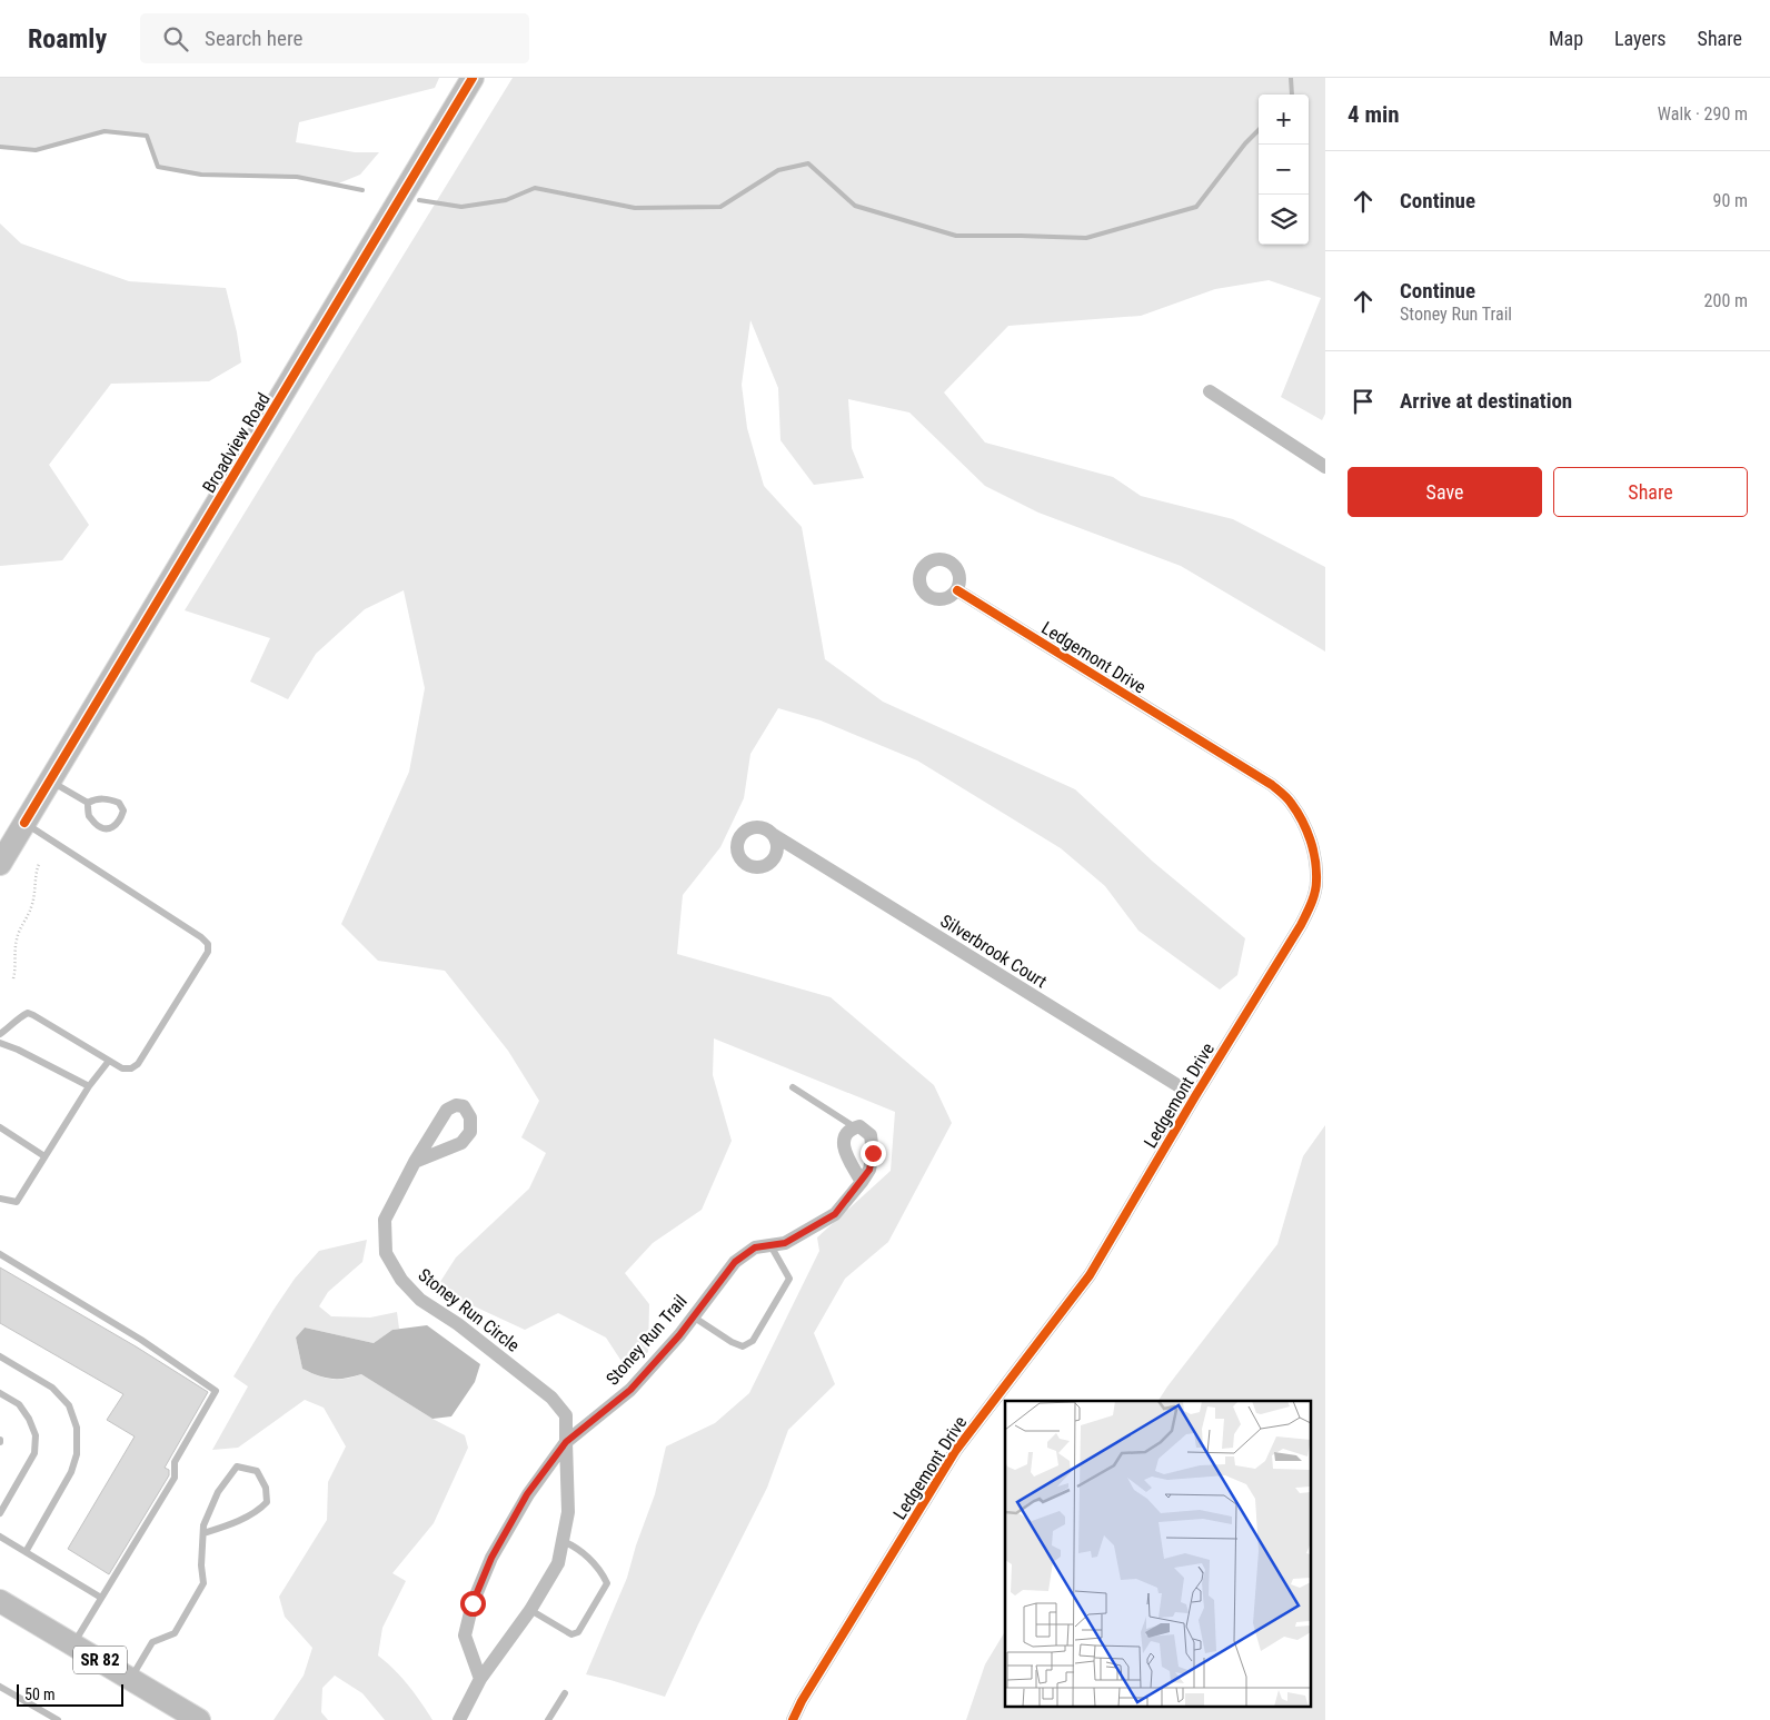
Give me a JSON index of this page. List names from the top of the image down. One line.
{"streets":{"main road":["Broadview Road","SR 82"],"street":["Ledgemont Drive","Silverbrook Court","Stoney Run Circle","Stoney Run Trail"]},"crossings":[["Ledgemont Drive","Silverbrook Court"],["Stoney Run Circle","Stoney Run Trail"]],"scale_bar":"50 m","page":{"header":"Roamly","search":"Search here","nav":["Map","Layers","Share"],"heading":["4 min","Walk · 290 m"],"map_buttons":["+","−"],"list":[["Continue","90 m"],["Continue","Stoney Run Trail","200 m"],"Arrive at destination"],"buttons":["Save","Share"],"scale":"50 m"}}
